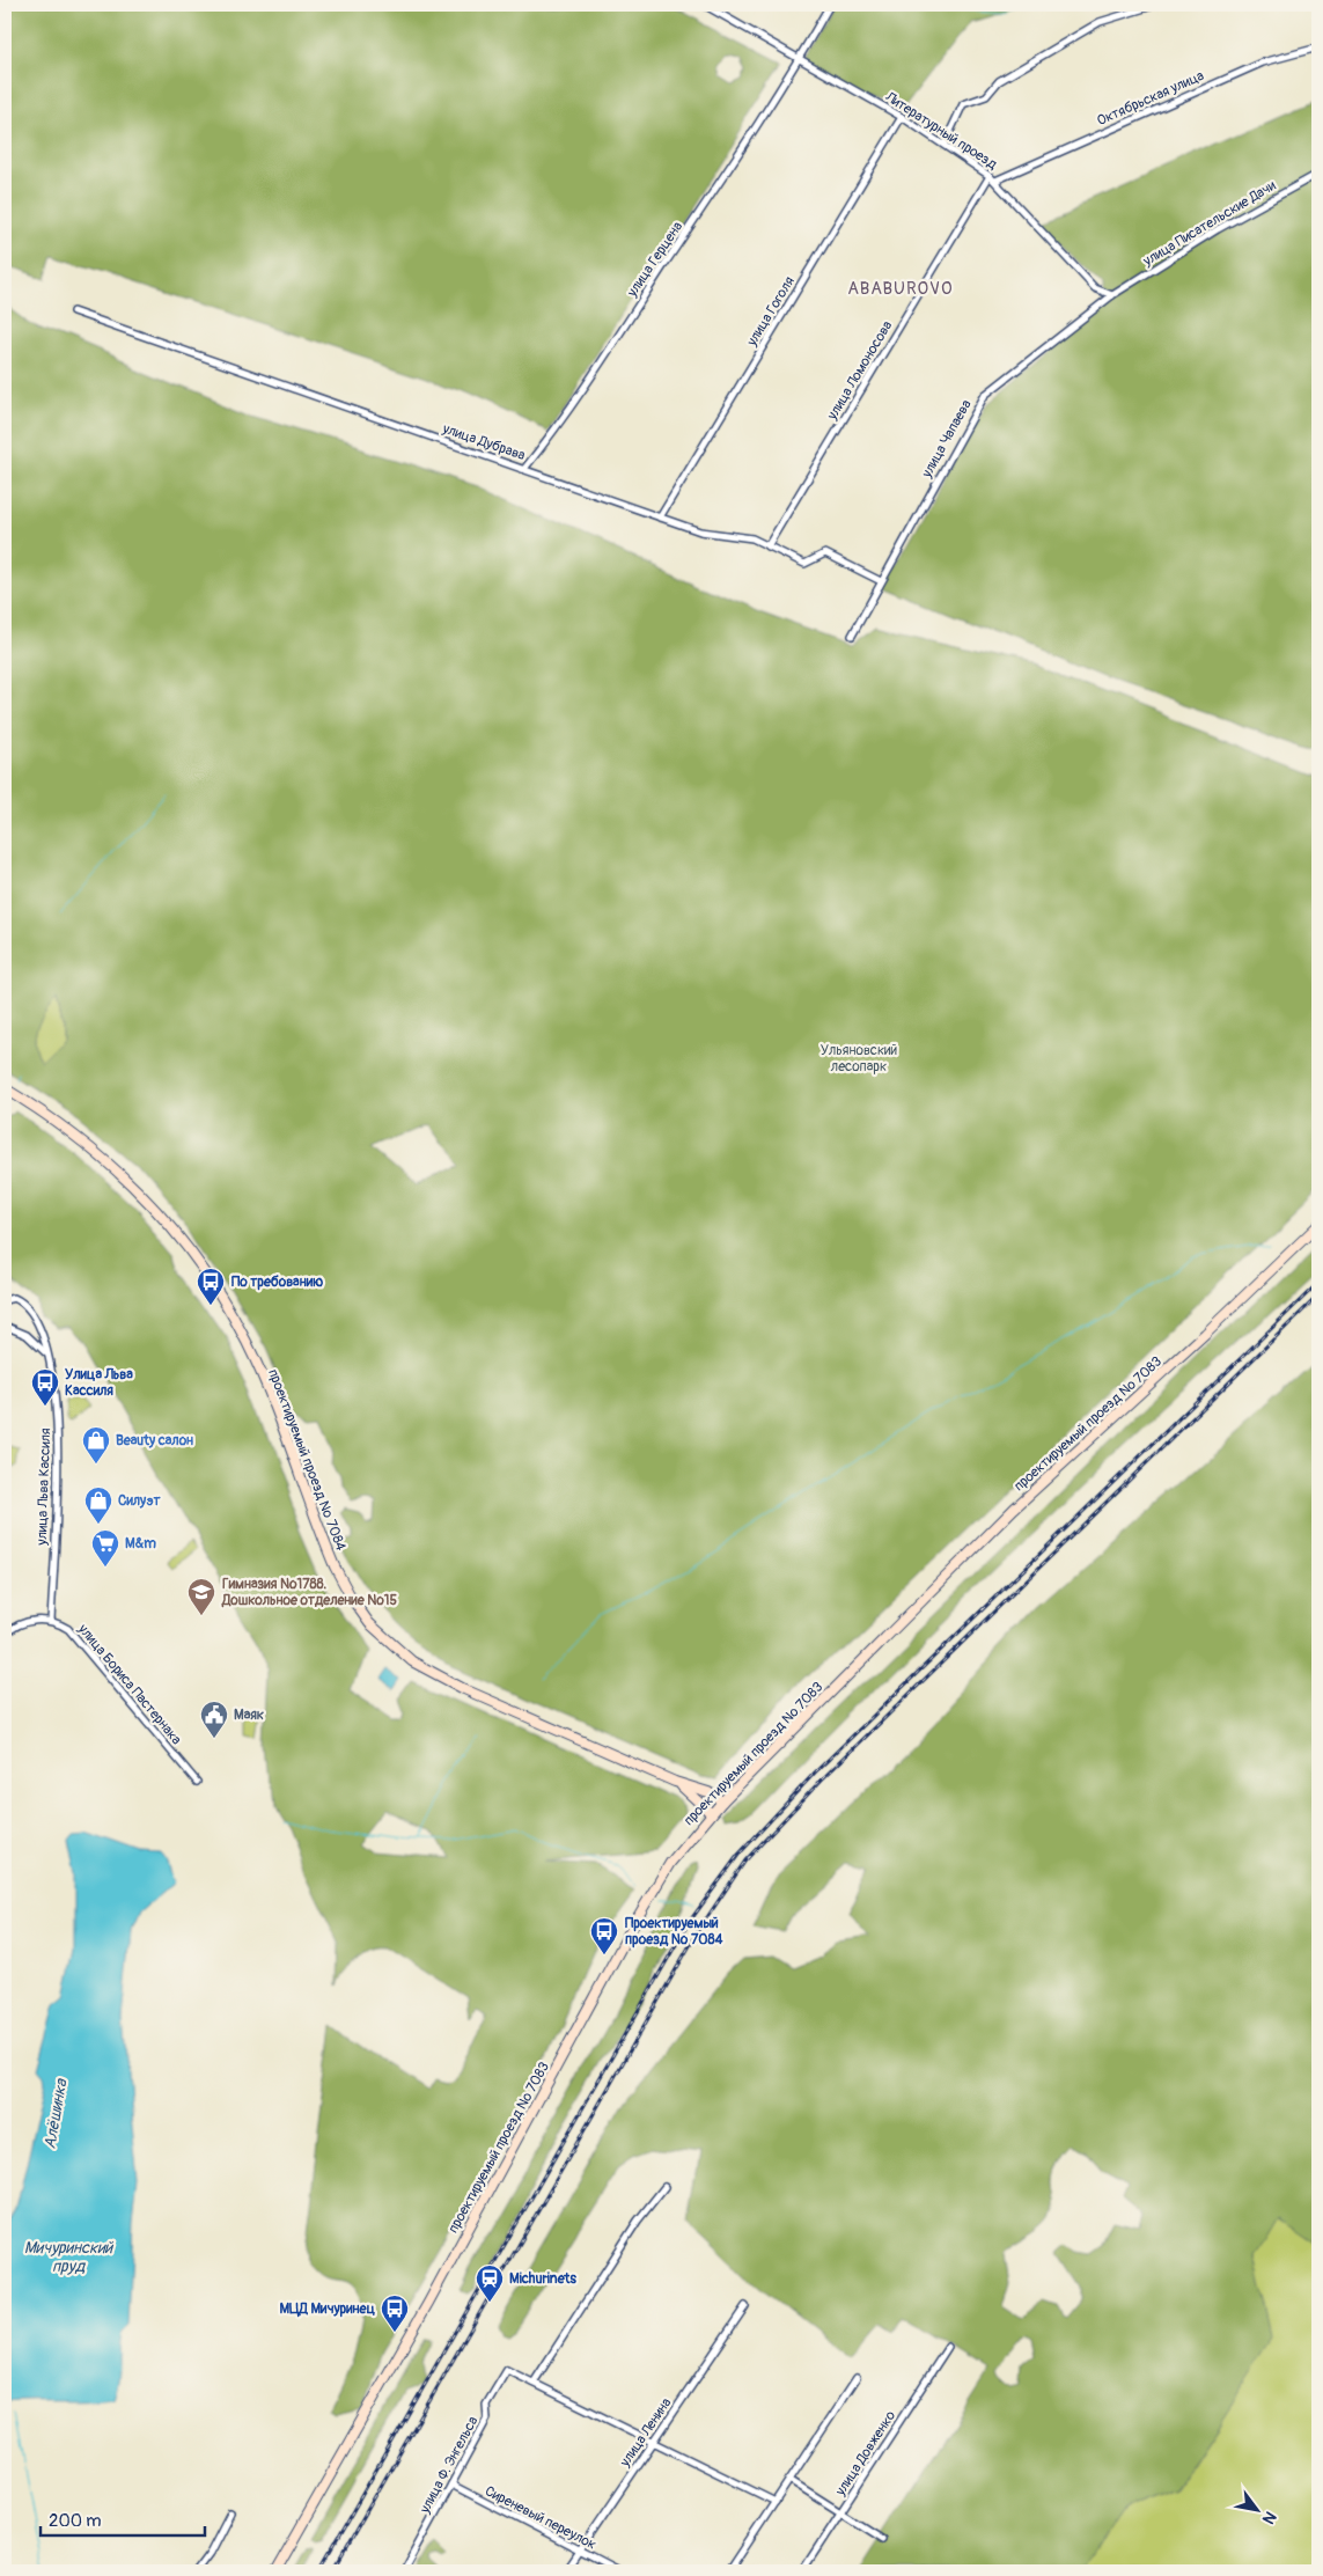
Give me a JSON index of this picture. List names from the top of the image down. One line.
{"streets":{"main road":["проектируемый проезд № 7083","проектируемый проезд № 7084"],"street":["Октябрьская улица","Литературный проезд","улица Писательские Дачи","улица Герцена","улица Гоголя","улица Ломоносова","улица Чапаева","улица Дубрава","улица Льва Кассиля","улица Бориса Пастернака","улица Ленина","улица Довженко","улица Ф. Энгельса","Сиреневый переулок"]},"crossings":[["Октябрьская улица","Литературный проезд"],["Октябрьская улица","улица Ломоносова"],["Литературный проезд","улица Писательские Дачи"],["Литературный проезд","улица Герцена"],["Литературный проезд","улица Гоголя"],["Литературный проезд","улица Ломоносова"],["Литературный проезд","улица Чапаева"],["улица Писательские Дачи","улица Чапаева"],["улица Герцена","улица Дубрава"],["улица Гоголя","улица Дубрава"],["улица Ломоносова","улица Дубрава"],["улица Чапаева","улица Дубрава"],["проектируемый проезд № 7083","проектируемый проезд № 7084"],["улица Льва Кассиля","улица Бориса Пастернака"],["улица Ленина","Сиреневый переулок"],["улица Ф. Энгельса","Сиреневый переулок"]],"districts":["ABABUROVO"],"water":["Алёшинка","Мичуринский пруд"],"parks":["Ульяновский лесопарк"],"places":{"bus stop":["По требованию","Улица Льва Кассиля","Проектируемый проезд № 7084","МЦД Мичуринец"],"shop":["Beauty салон","Силуэт"],"supermarket":["M&m"],"school or university":["Гимназия №1788. Дошкольное отделение №15"],"public building":["Маяк"],"station":["Michurinets"]},"scale_bar":"200 m","north":"bottom right"}
